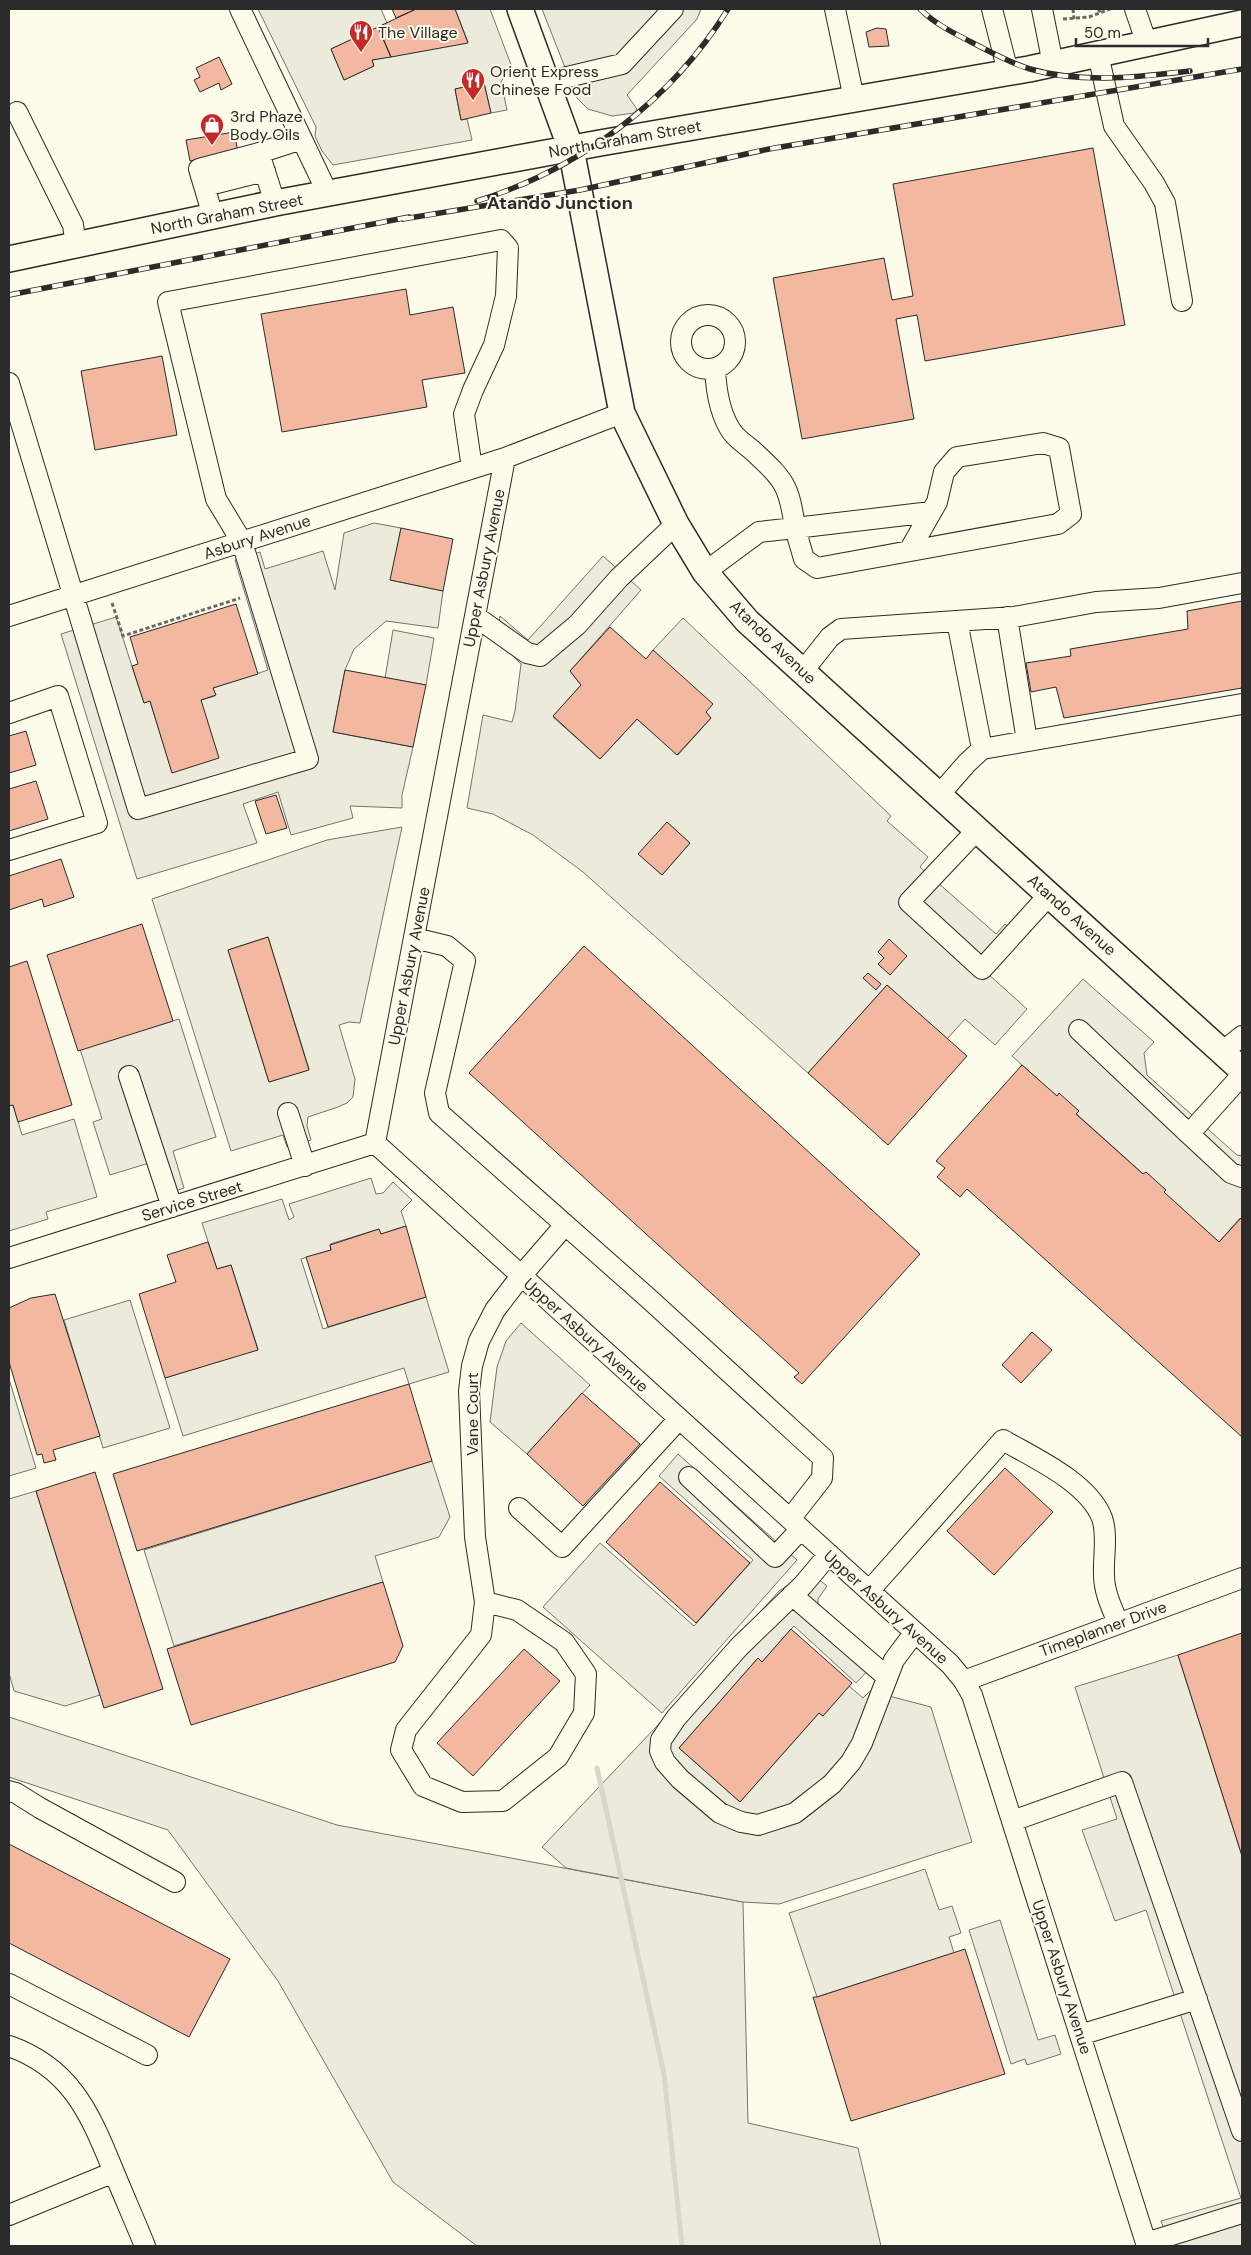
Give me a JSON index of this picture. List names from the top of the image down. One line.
{"streets":{"main road":["North Graham Street","Atando Avenue"],"street":["Asbury Avenue","Upper Asbury Avenue","Service Street","Vane Court","Timeplanner Drive"]},"crossings":[["North Graham Street","Atando Avenue"],["Asbury Avenue","Upper Asbury Avenue"],["Upper Asbury Avenue","Service Street"],["Upper Asbury Avenue","Vane Court"],["Upper Asbury Avenue","Timeplanner Drive"]],"districts":["Atando Junction"],"places":{"restaurant":["The Village","Orient Express Chinese Food"],"shop":["3rd Phaze Body Oils"]},"scale_bar":"50 m"}
